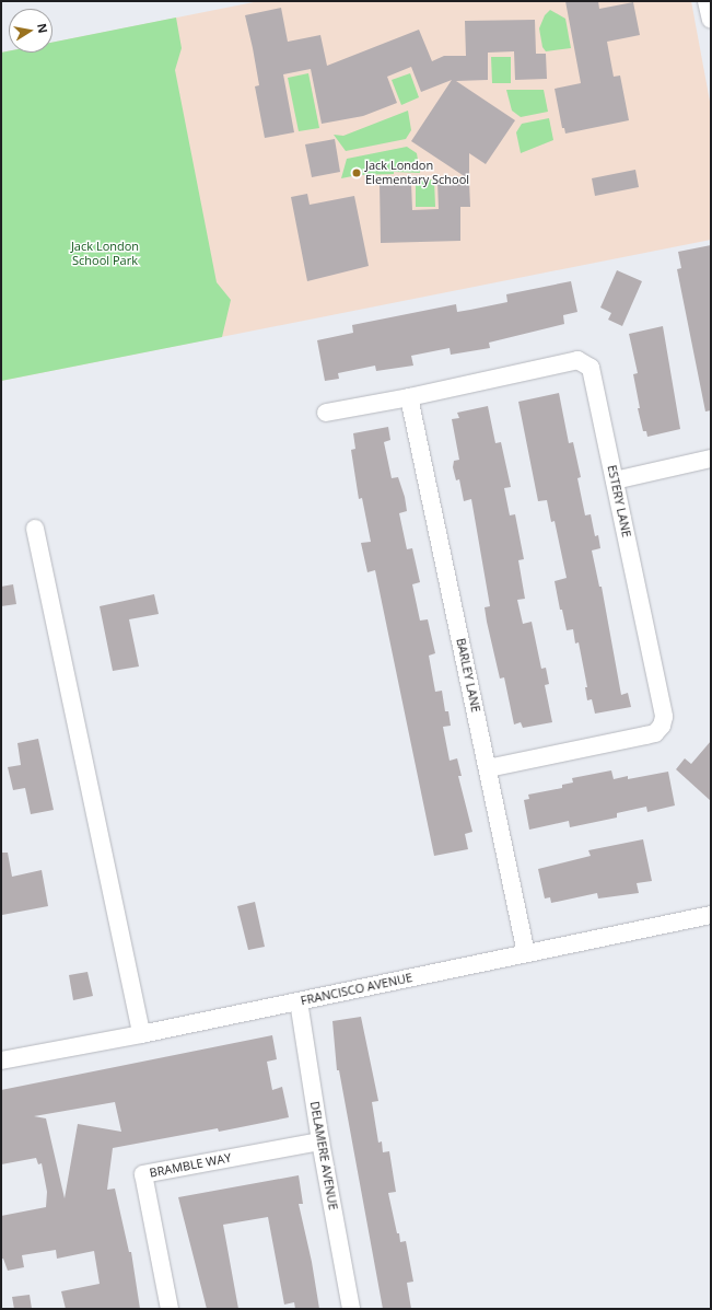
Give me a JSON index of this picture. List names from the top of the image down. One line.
{"streets":{"street":["ESTERY LANE","BARLEY LANE","FRANCISCO AVENUE","DELAMERE AVENUE","BRAMBLE WAY"]},"crossings":[["ESTERY LANE","BARLEY LANE"],["BARLEY LANE","FRANCISCO AVENUE"],["FRANCISCO AVENUE","DELAMERE AVENUE"],["DELAMERE AVENUE","BRAMBLE WAY"]],"parks":["Jack London School Park"],"places":["Jack London Elementary School"],"north":"right"}
